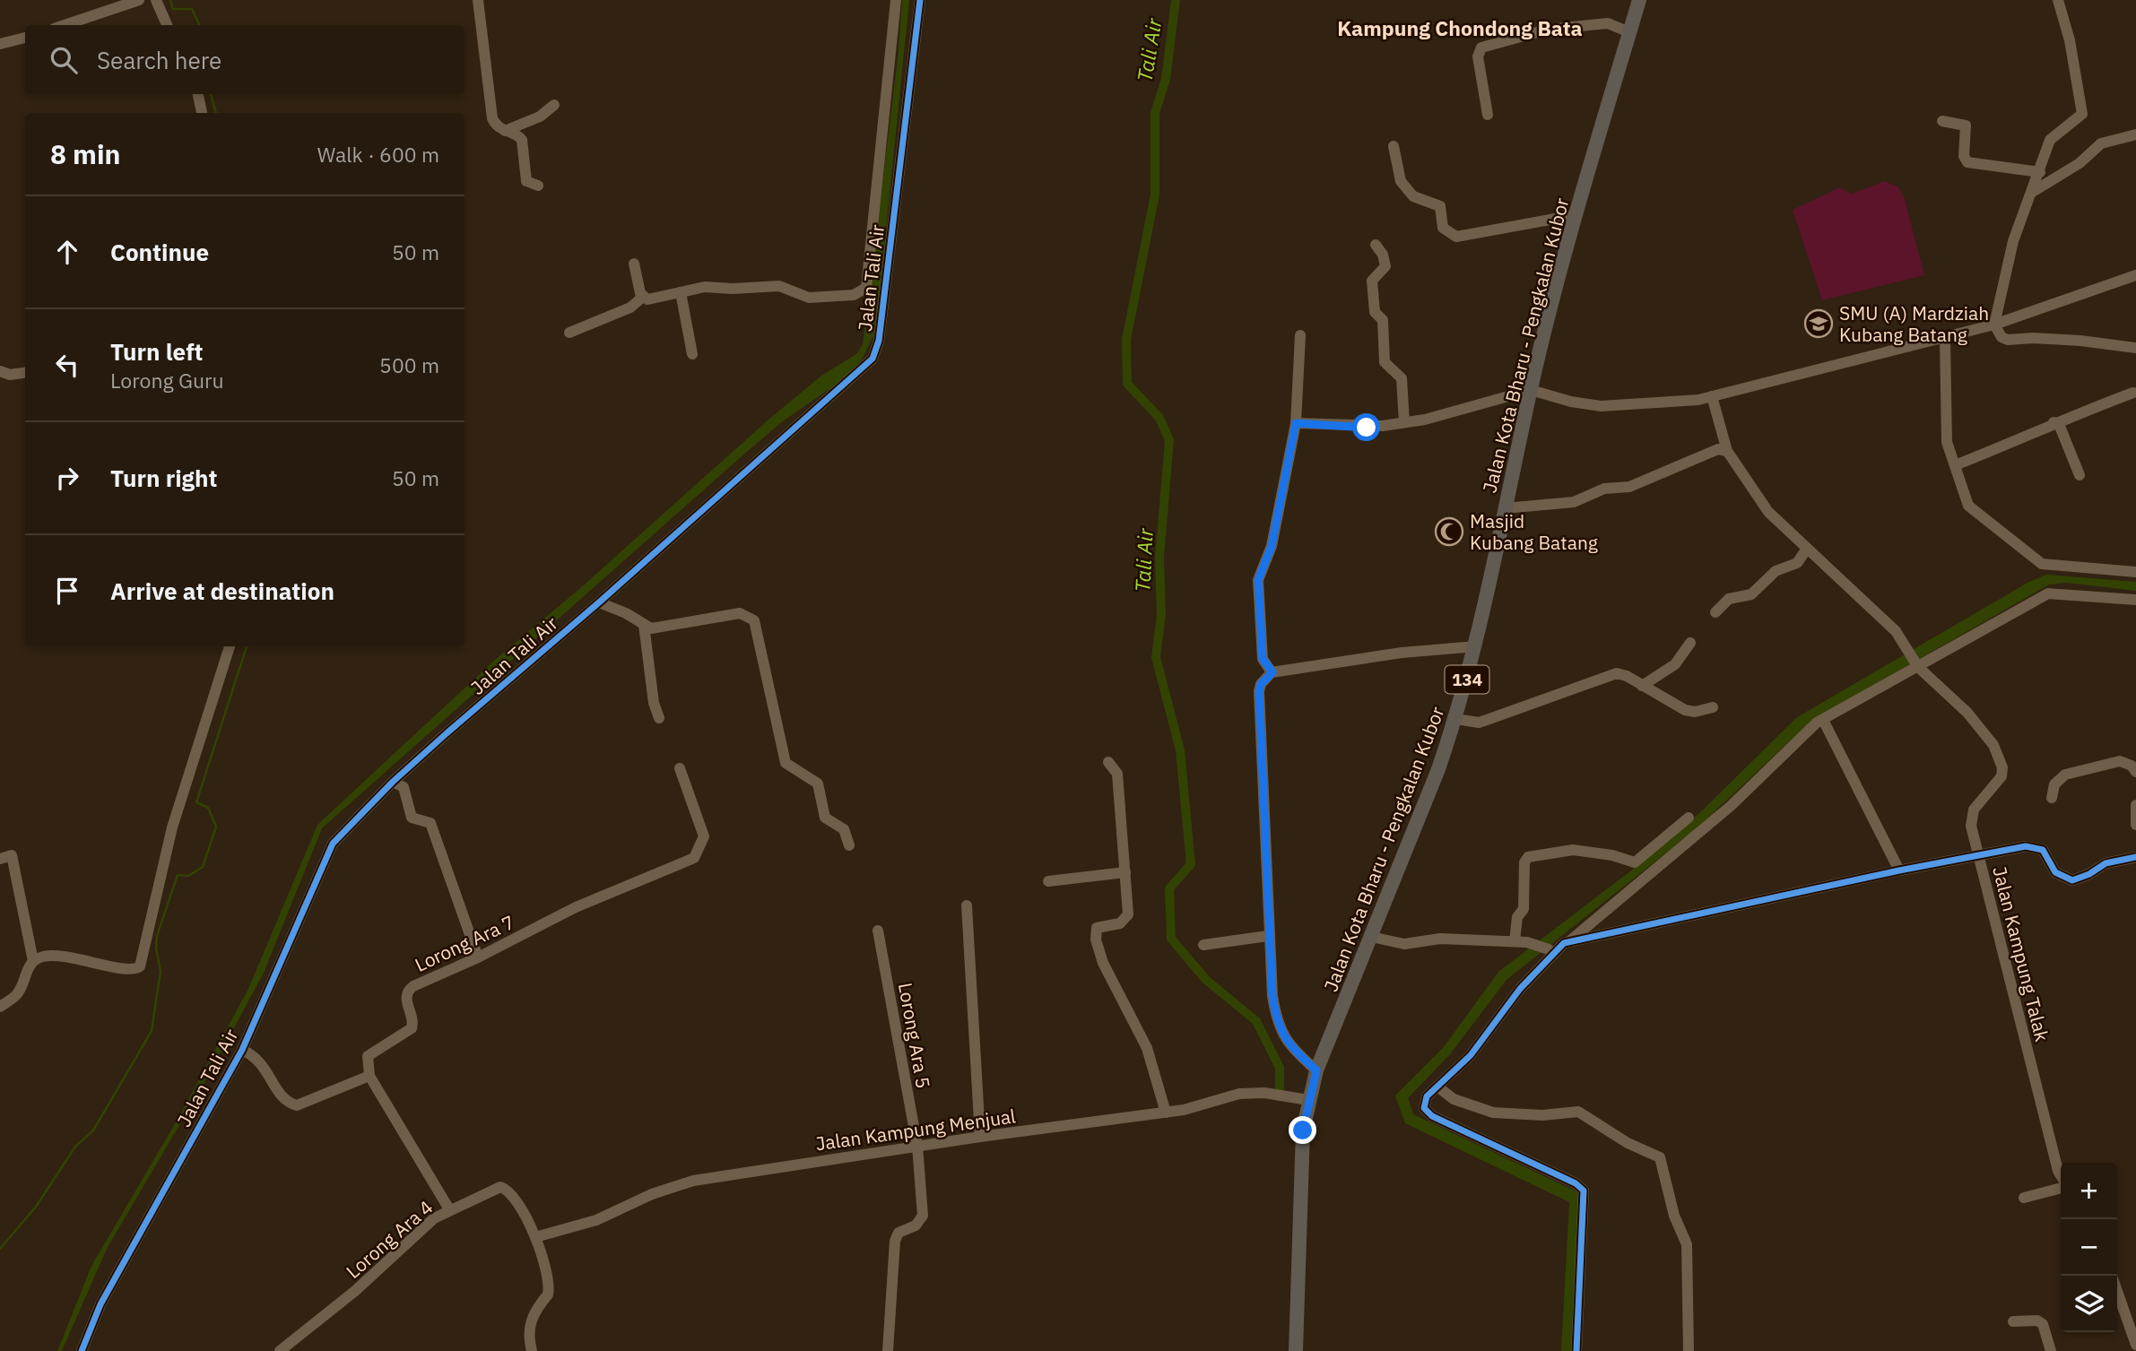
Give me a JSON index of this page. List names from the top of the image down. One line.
{"streets":{"main road":["Jalan Kota Bharu - Pengkalan Kubor","134"],"street":["Jalan Tali Air","Lorong Ara 7","Jalan Kampung Talak","Lorong Ara 5","Jalan Kampung Menjual","Lorong Ara 4"]},"crossings":[["Jalan Kota Bharu - Pengkalan Kubor","Jalan Kampung Menjual"],["Lorong Ara 5","Jalan Kampung Menjual"],["Jalan Kampung Menjual","Lorong Ara 4"]],"districts":["Kampung Chondong Bata"],"water":["Tali Air"],"places":{"school or university":["SMU (A) Mardziah Kubang Batang"],"mosque":["Masjid Kubang Batang"]},"page":{"search":"Search here","heading":["8 min","Walk · 600 m"],"list":[["Continue","50 m"],["Turn left","Lorong Guru","500 m"],["Turn right","50 m"],"Arrive at destination"],"map_buttons":["+","−"]}}
